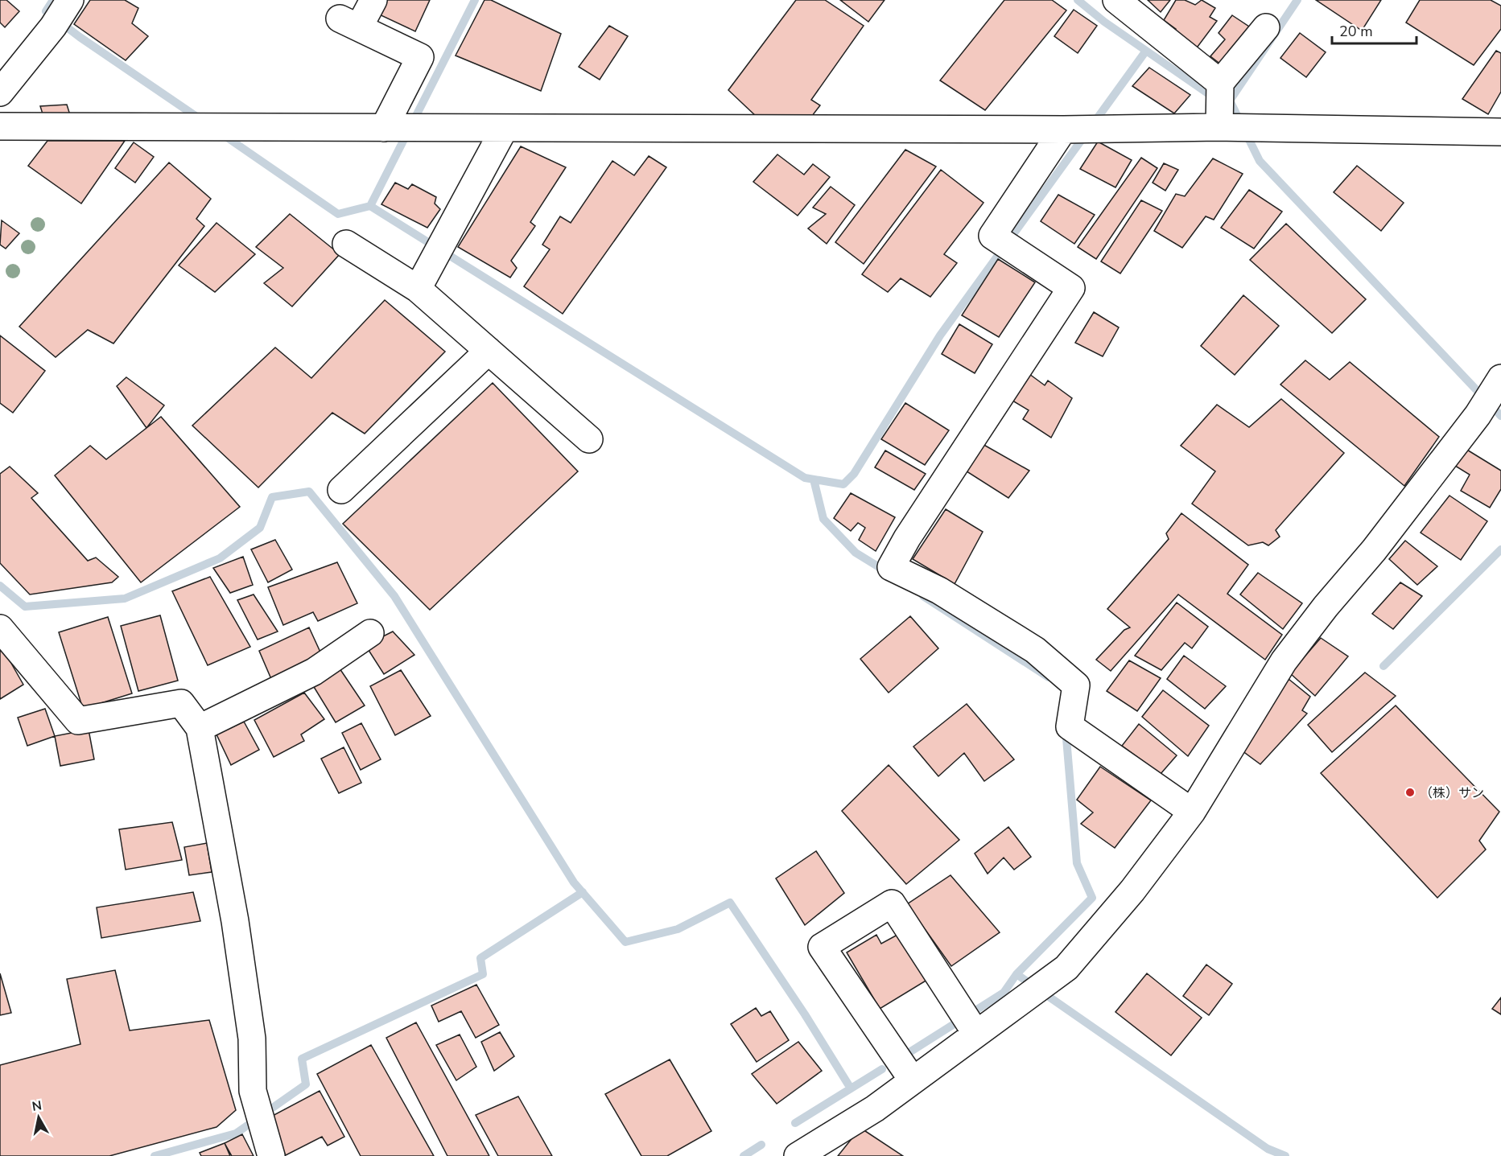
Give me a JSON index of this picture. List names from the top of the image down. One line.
{"places":["（株）サン"],"scale_bar":"20 m","north":"top"}
